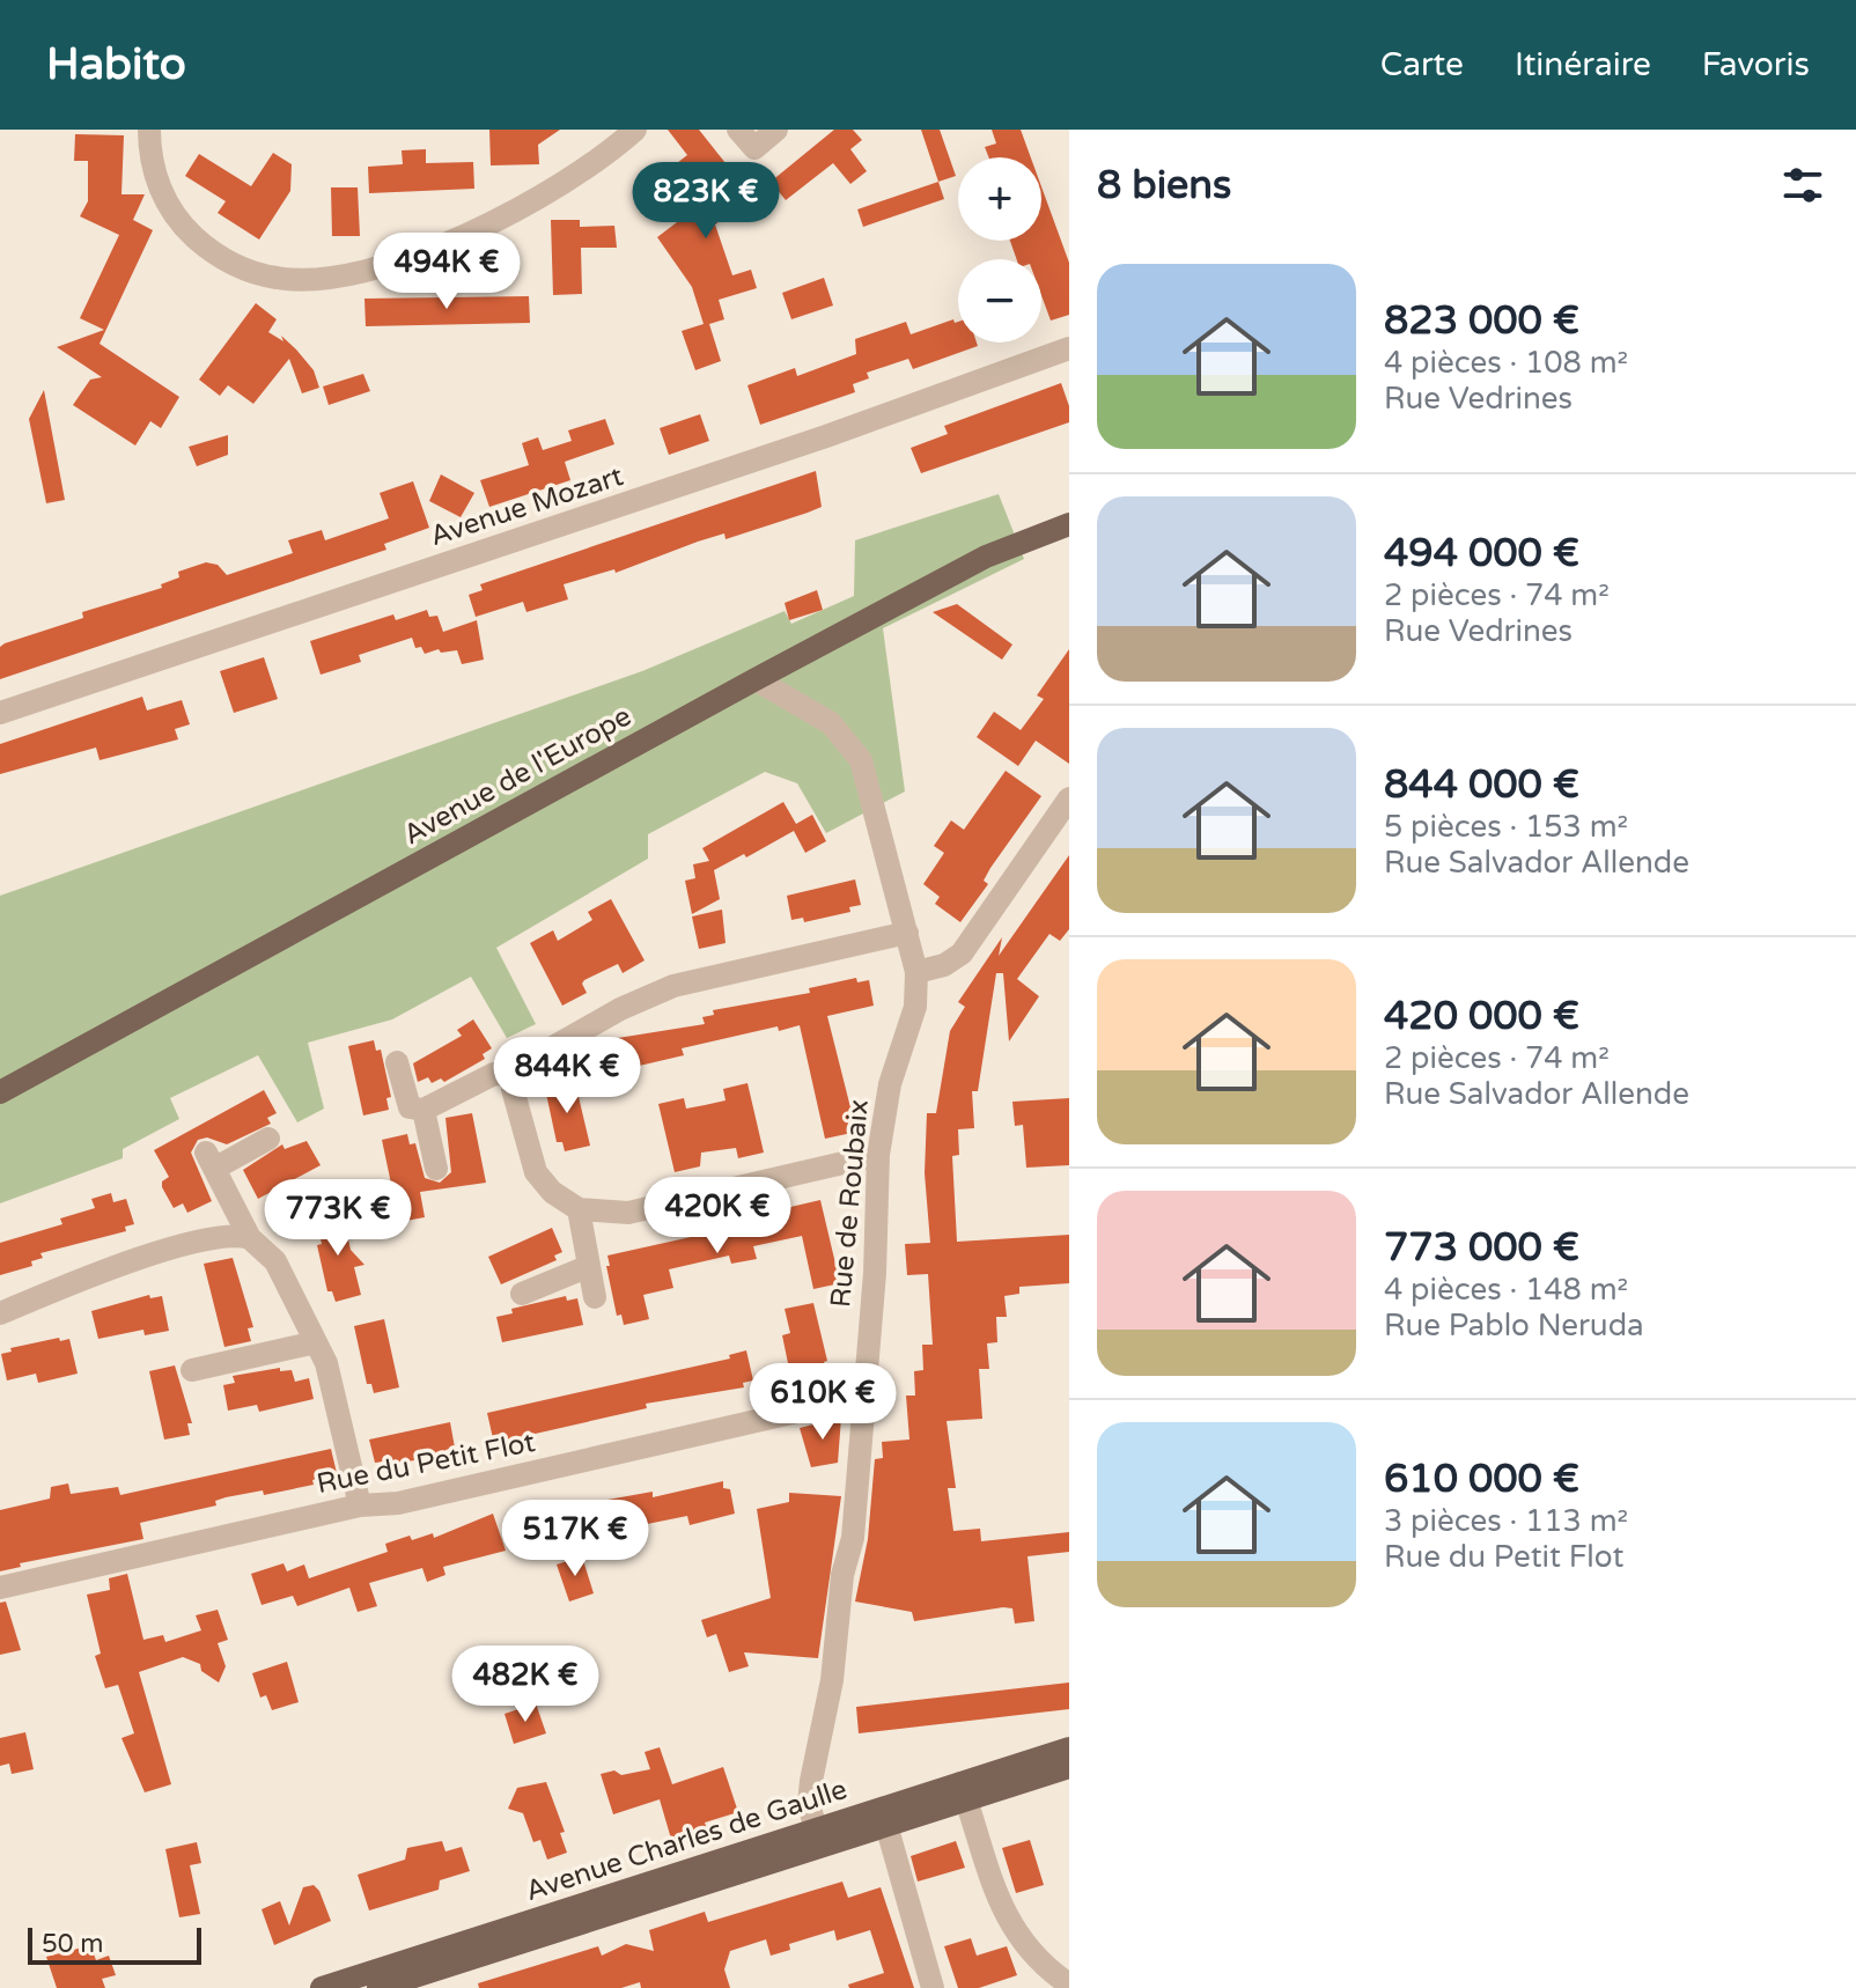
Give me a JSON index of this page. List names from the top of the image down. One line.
{"streets":{"main road":["Avenue de l'Europe","Avenue Charles de Gaulle"],"street":["Avenue Mozart","Rue de Roubaix","Rue du Petit Flot"]},"crossings":[["Avenue de l'Europe","Rue de Roubaix"],["Rue de Roubaix","Rue du Petit Flot"],["Rue de Roubaix","Avenue Charles de Gaulle"]],"scale_bar":"50 m","page":{"header":"Habito","nav":["Carte","Itinéraire","Favoris"],"heading":"8 biens","map_buttons":["+","−"],"price":["823K €","494K €","844K €","420K €","773K €","610K €","517K €","482K €"],"list":[{"name":"823 000 €","note":"4 pièces · 108 m² · Rue Vedrines"},{"name":"494 000 €","note":"2 pièces · 74 m² · Rue Vedrines"},{"name":"844 000 €","note":"5 pièces · 153 m² · Rue Salvador Allende"},{"name":"420 000 €","note":"2 pièces · 74 m² · Rue Salvador Allende"},{"name":"773 000 €","note":"4 pièces · 148 m² · Rue Pablo Neruda"},{"name":"610 000 €","note":"3 pièces · 113 m² · Rue du Petit Flot"}],"scale":"50 m"}}
